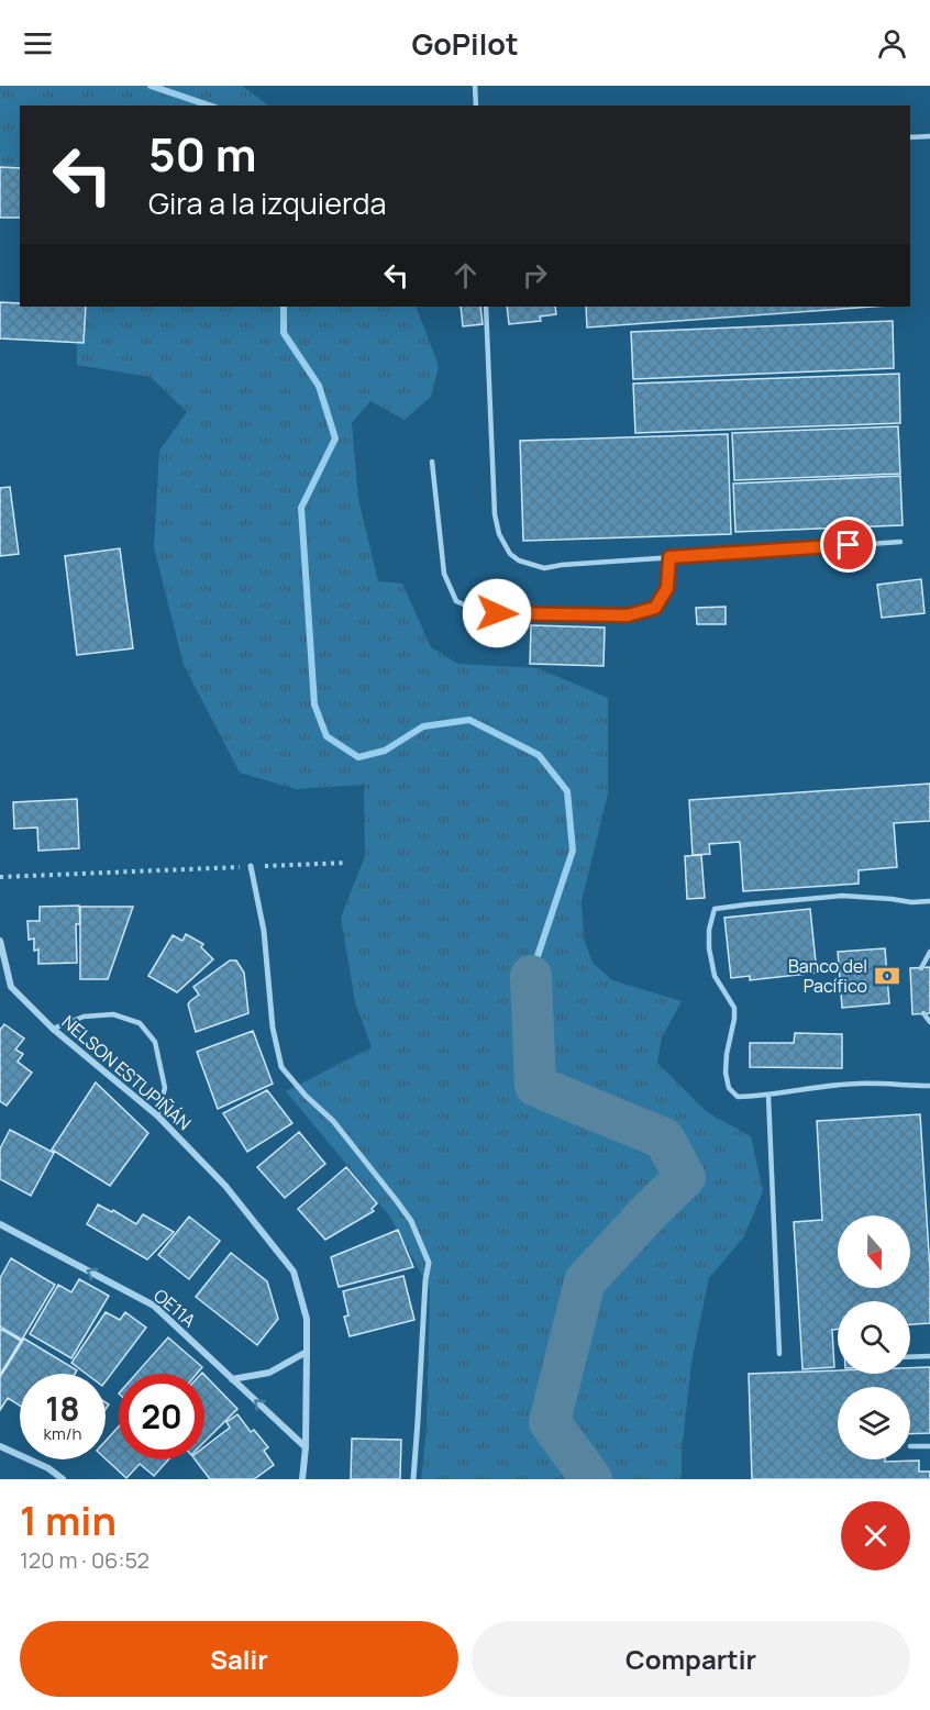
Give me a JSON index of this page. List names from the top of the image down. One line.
{"streets":{"street":["NELSON ESTUPIÑÁN","OE11A"]},"crossings":[["NELSON ESTUPIÑÁN","OE11A"]],"one_way":["OE11A"],"places":{"bank":["Banco del Pacífico"]},"north":"bottom","page":{"header":"GoPilot","turn":["50 m","Gira a la izquierda"],"speed":"18 km/h","limit":"20","heading":["1 min","120 m · 06:52"],"buttons":["Salir","Compartir"]}}
